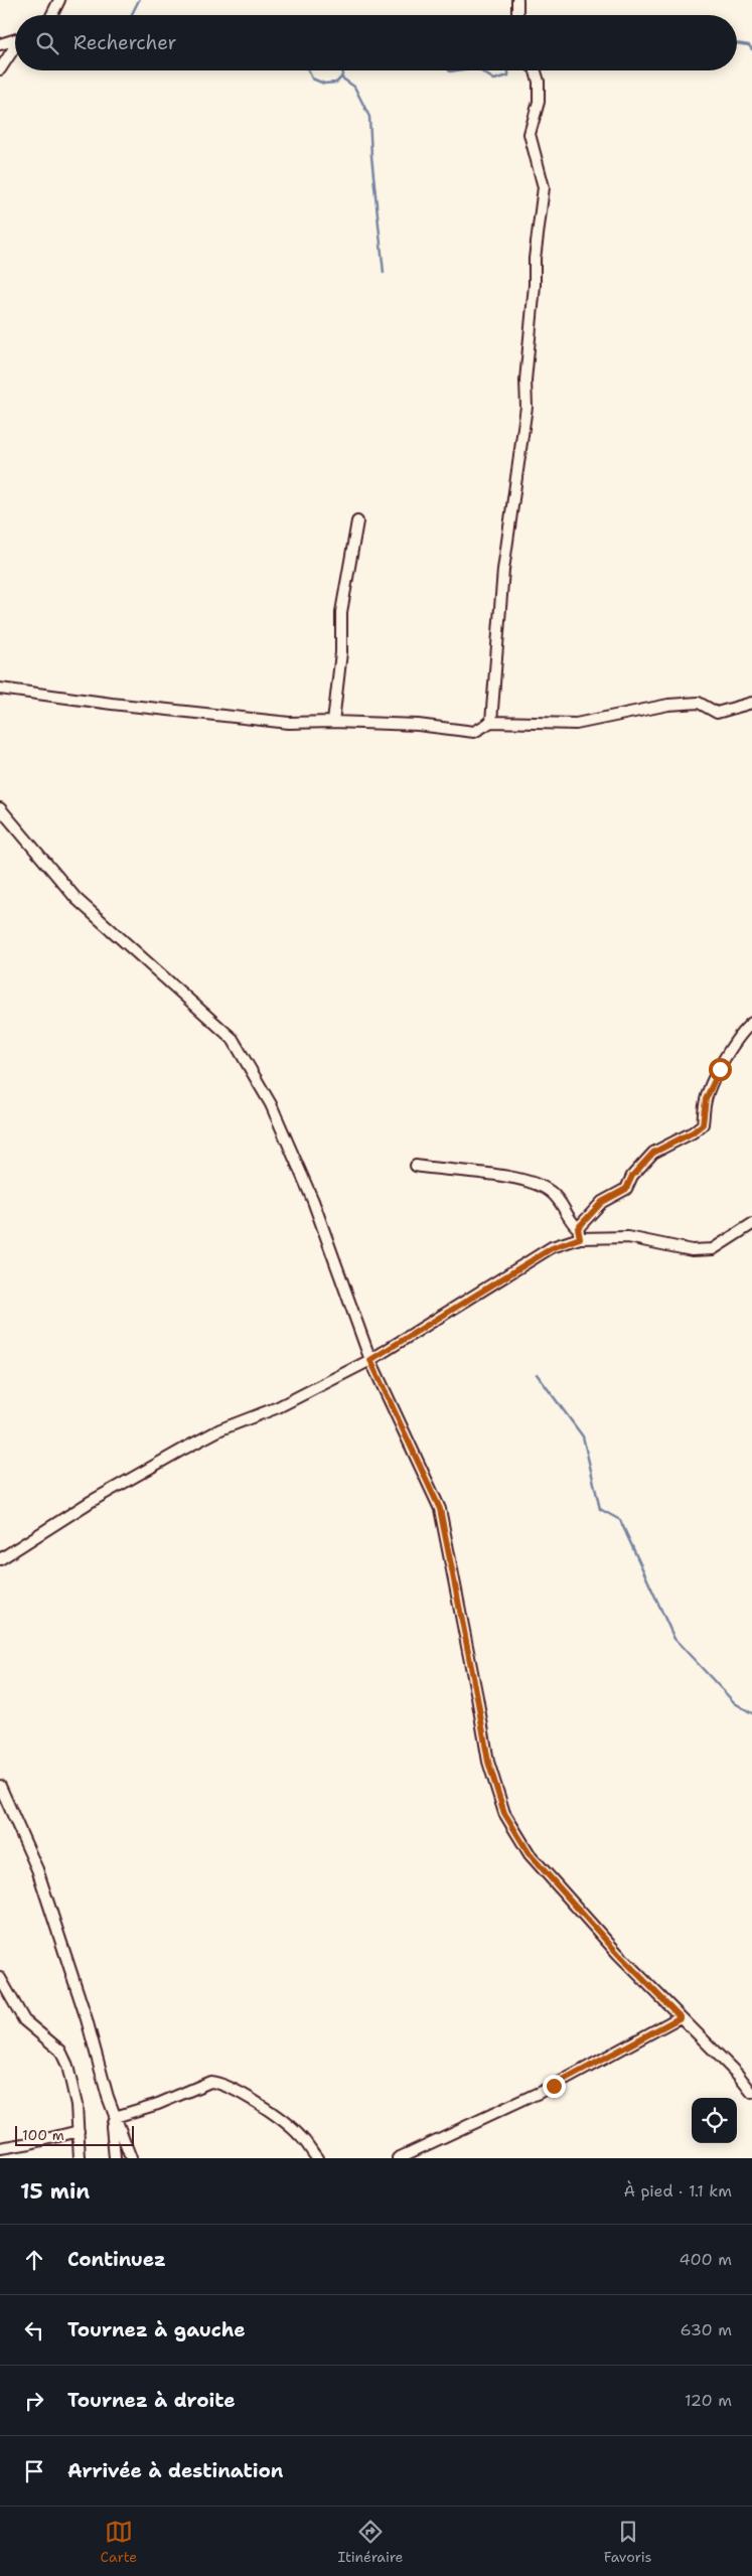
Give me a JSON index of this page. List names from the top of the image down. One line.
{"scale_bar":"100 m","page":{"search":"Rechercher","scale":"100 m","heading":["15 min","À pied · 1.1 km"],"list":[["Continuez","400 m"],["Tournez à gauche","630 m"],["Tournez à droite","120 m"],"Arrivée à destination"],"nav":["Carte","Itinéraire","Favoris"]}}
